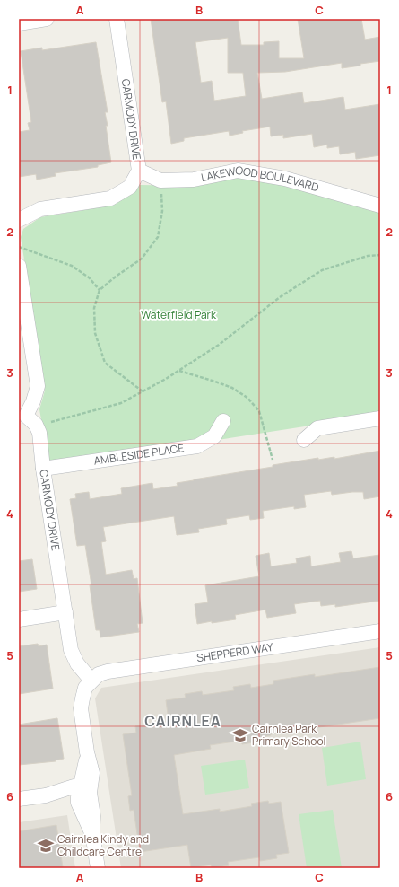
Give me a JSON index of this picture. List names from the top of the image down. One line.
{"streets":{"street":["CARMODY DRIVE","LAKEWOOD BOULEVARD","AMBLESIDE PLACE","SHEPPERD WAY"]},"crossings":[["CARMODY DRIVE","LAKEWOOD BOULEVARD"],["CARMODY DRIVE","AMBLESIDE PLACE"],["CARMODY DRIVE","SHEPPERD WAY"]],"districts":["CAIRNLEA"],"parks":["Waterfield Park"],"places":{"school or university":["Cairnlea Park Primary School","Cairnlea Kindy and Childcare Centre"]},"grid":{"columns":["A","B","C"],"rows":["1","2","3","4","5","6"]}}
